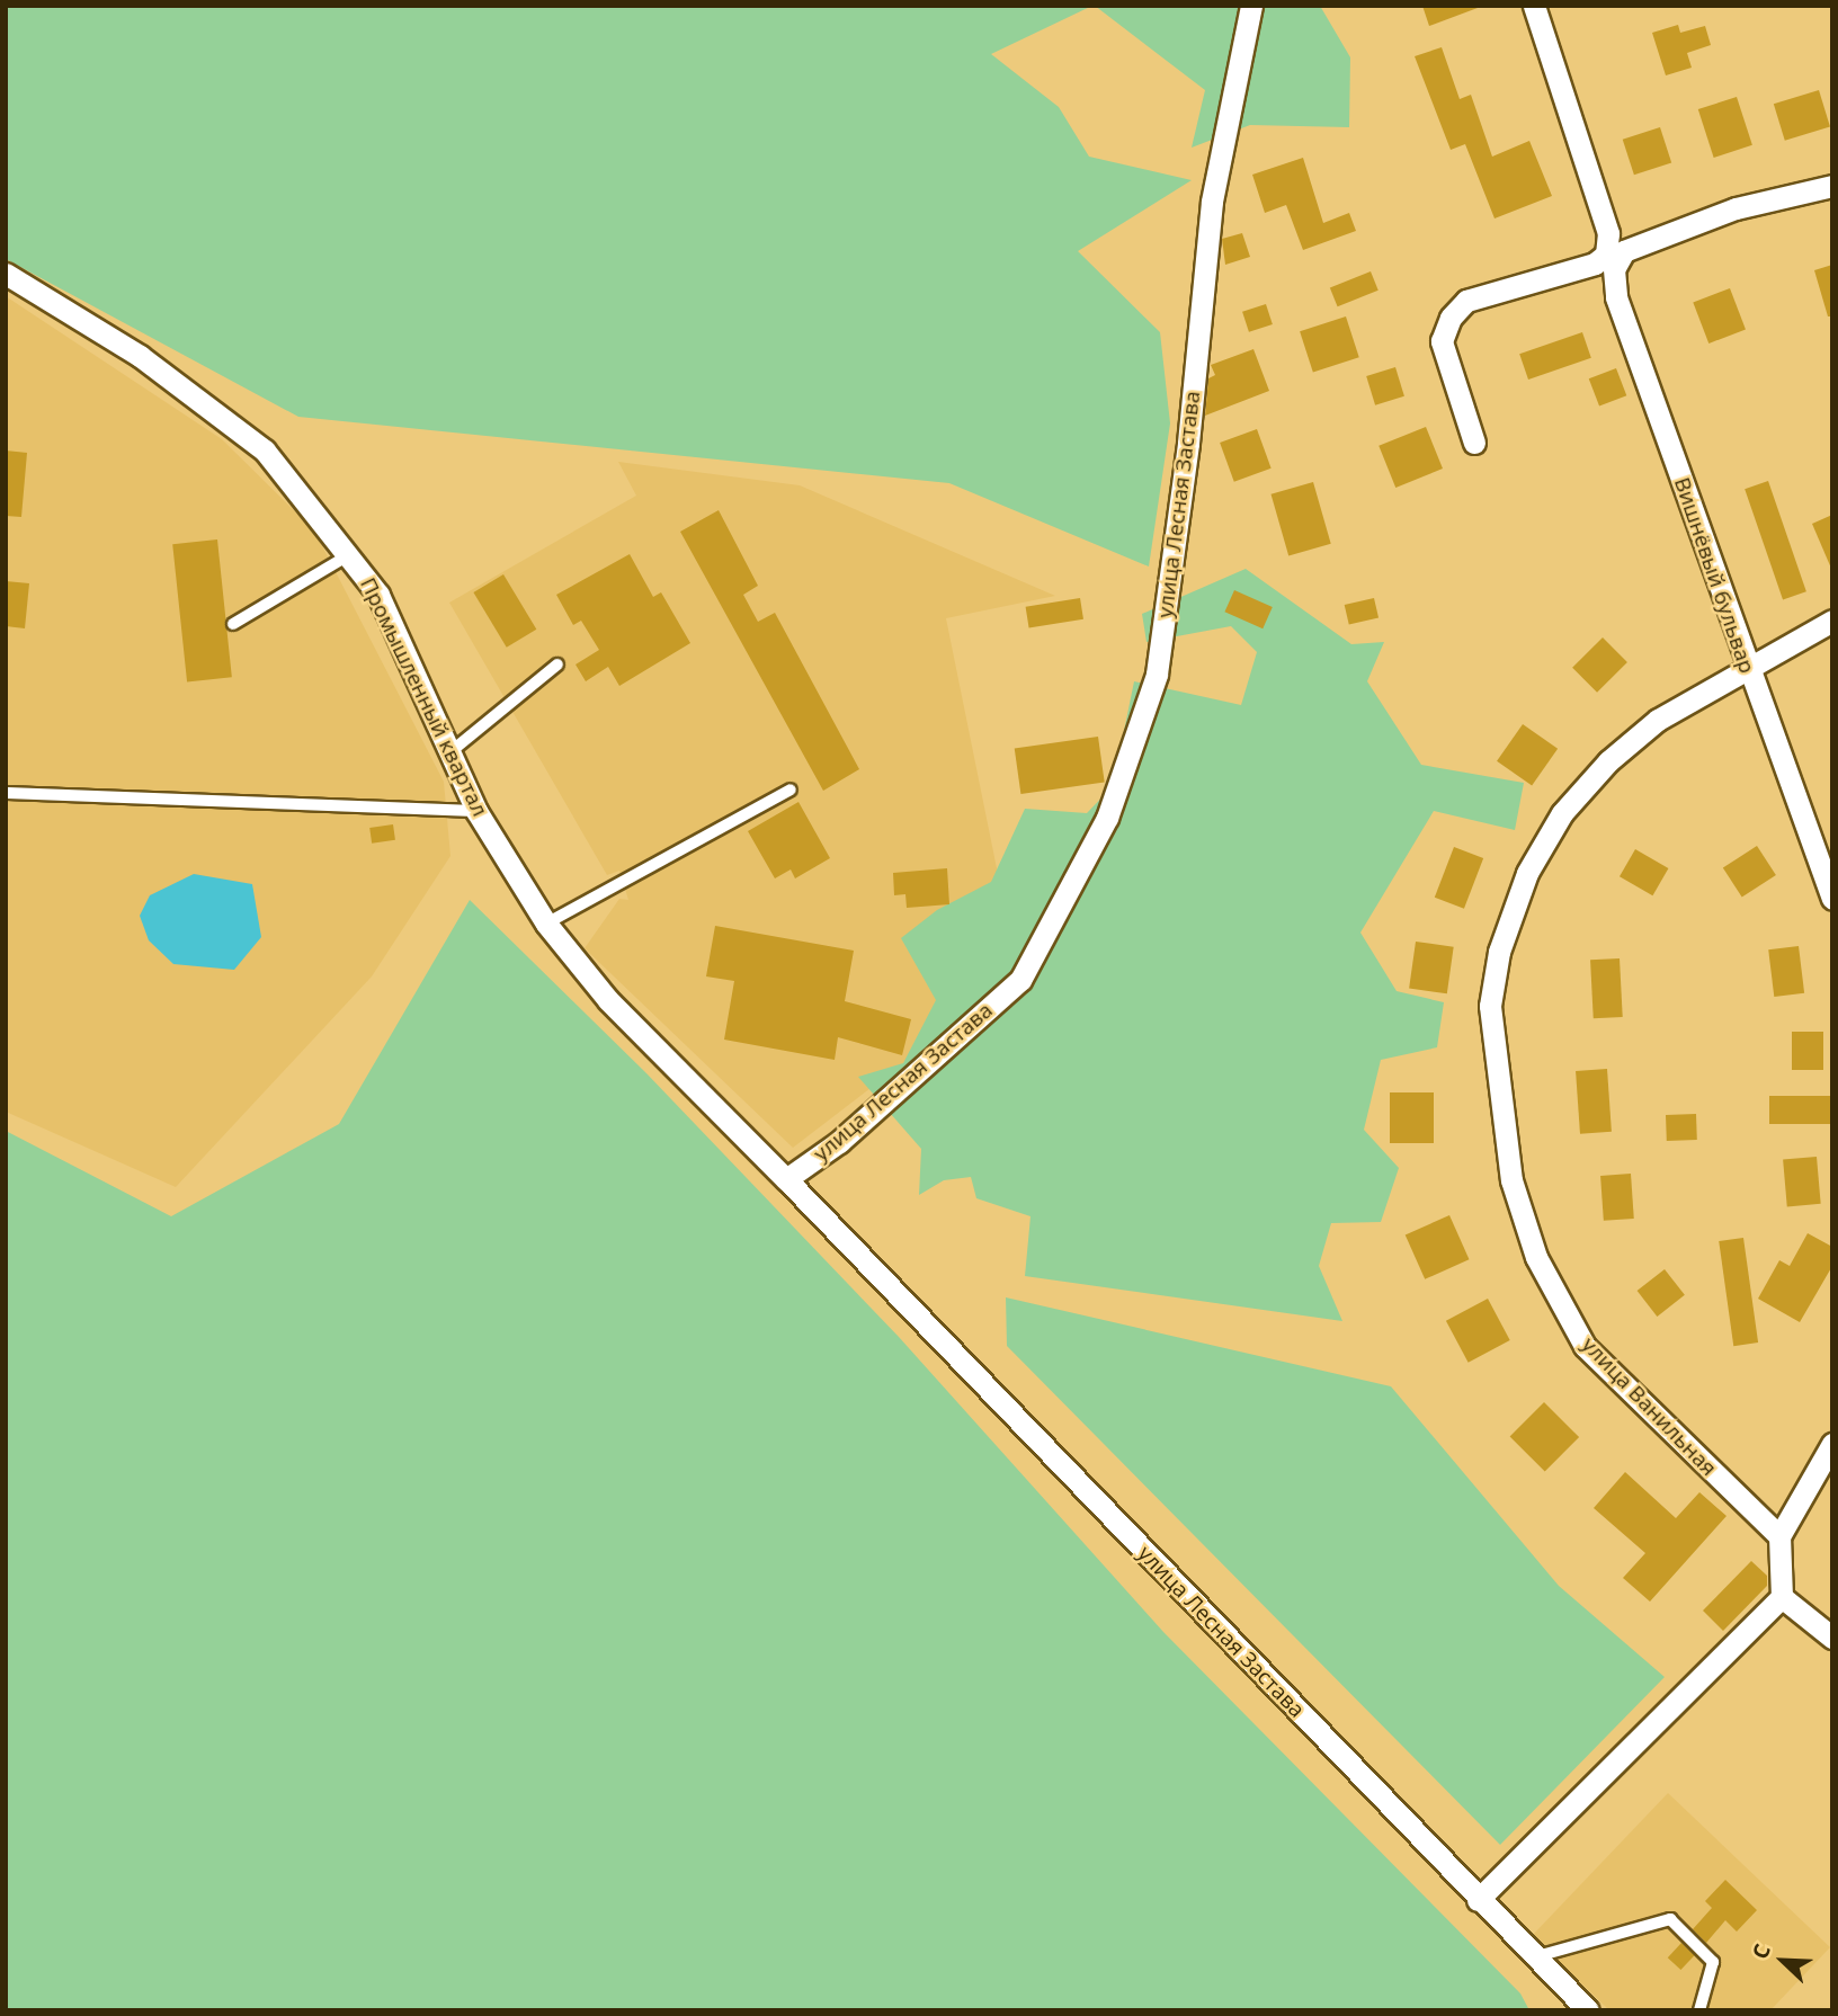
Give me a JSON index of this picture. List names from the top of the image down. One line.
{"streets":{"street":["улица Лесная Застава","Вишнёвый бульвар","Промышленный квартал","улица Ванильная"]},"crossings":[["улица Лесная Застава","Промышленный квартал"],["Вишнёвый бульвар","улица Ванильная"]],"north":"top left"}
